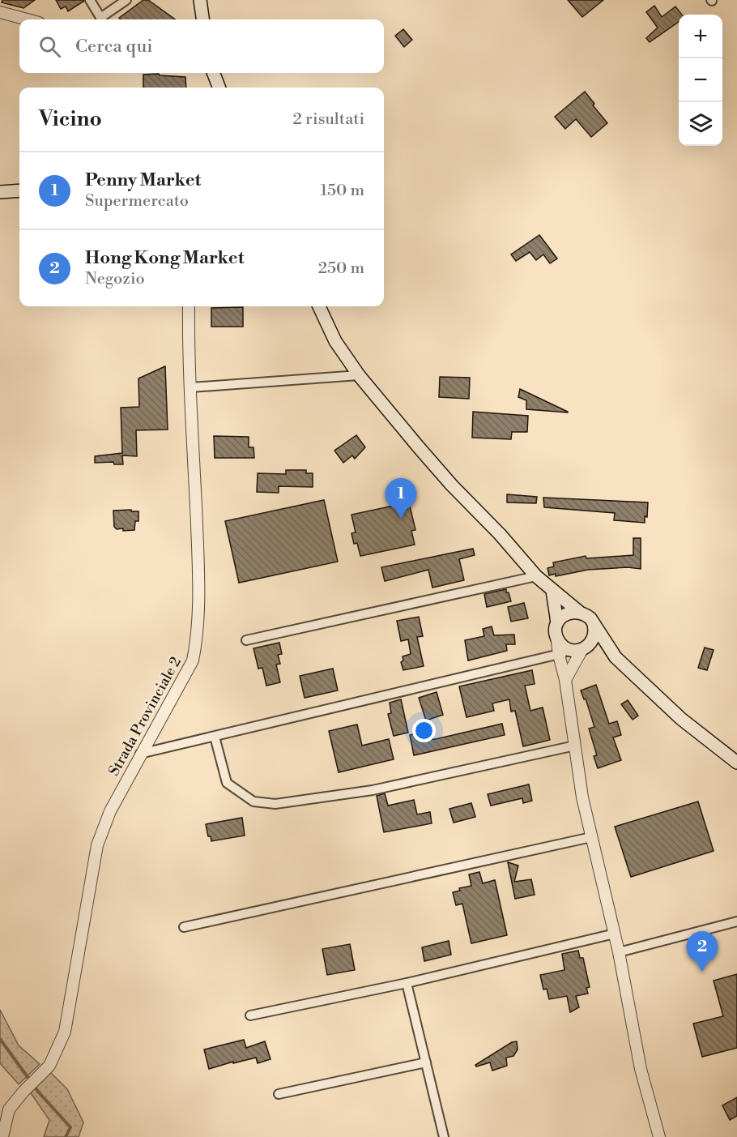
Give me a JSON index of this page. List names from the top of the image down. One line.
{"streets":{"street":["Strada Provinciale 2"]},"page":{"map_buttons":["+","−"],"search":"Cerca qui","heading":["Vicino","2 risultati"],"list":[{"mark":"1","name":"Penny Market","note":"Supermercato","value":"150 m"},{"mark":"2","name":"Hong Kong Market","note":"Negozio","value":"250 m"}],"pins":["1","2"]}}
